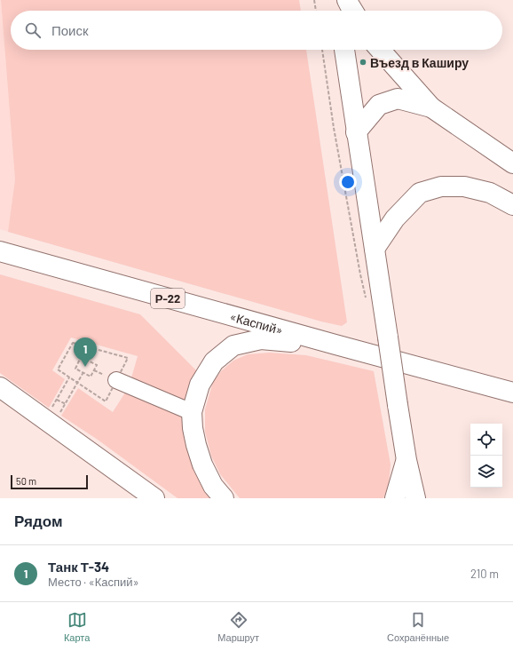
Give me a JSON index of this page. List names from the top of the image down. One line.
{"streets":{"main road":["Р-22","«Каспий»"]},"places":["Въезд в Каширу"],"scale_bar":"50 m","page":{"search":"Поиск","pins":"1","scale":"50 m","heading":"Рядом","list":[{"mark":"1","name":"Танк Т-34","note":"Место · «Каспий»","value":"210 m"}],"nav":["Карта","Маршрут","Сохранённые"]}}
